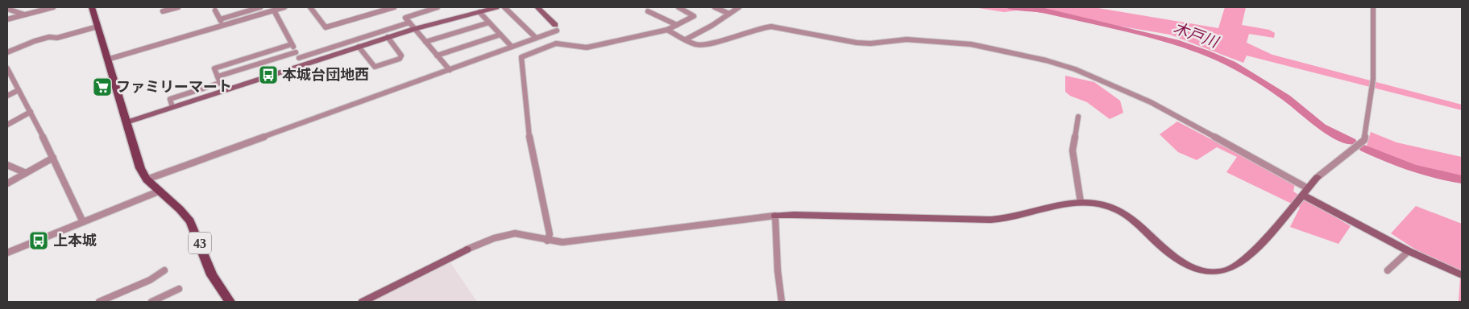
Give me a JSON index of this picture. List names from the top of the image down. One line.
{"streets":{"main road":["43"]},"water":["木戸川"],"places":{"bus stop":["本城台団地西","上本城"],"supermarket":["ファミリーマート"]}}
